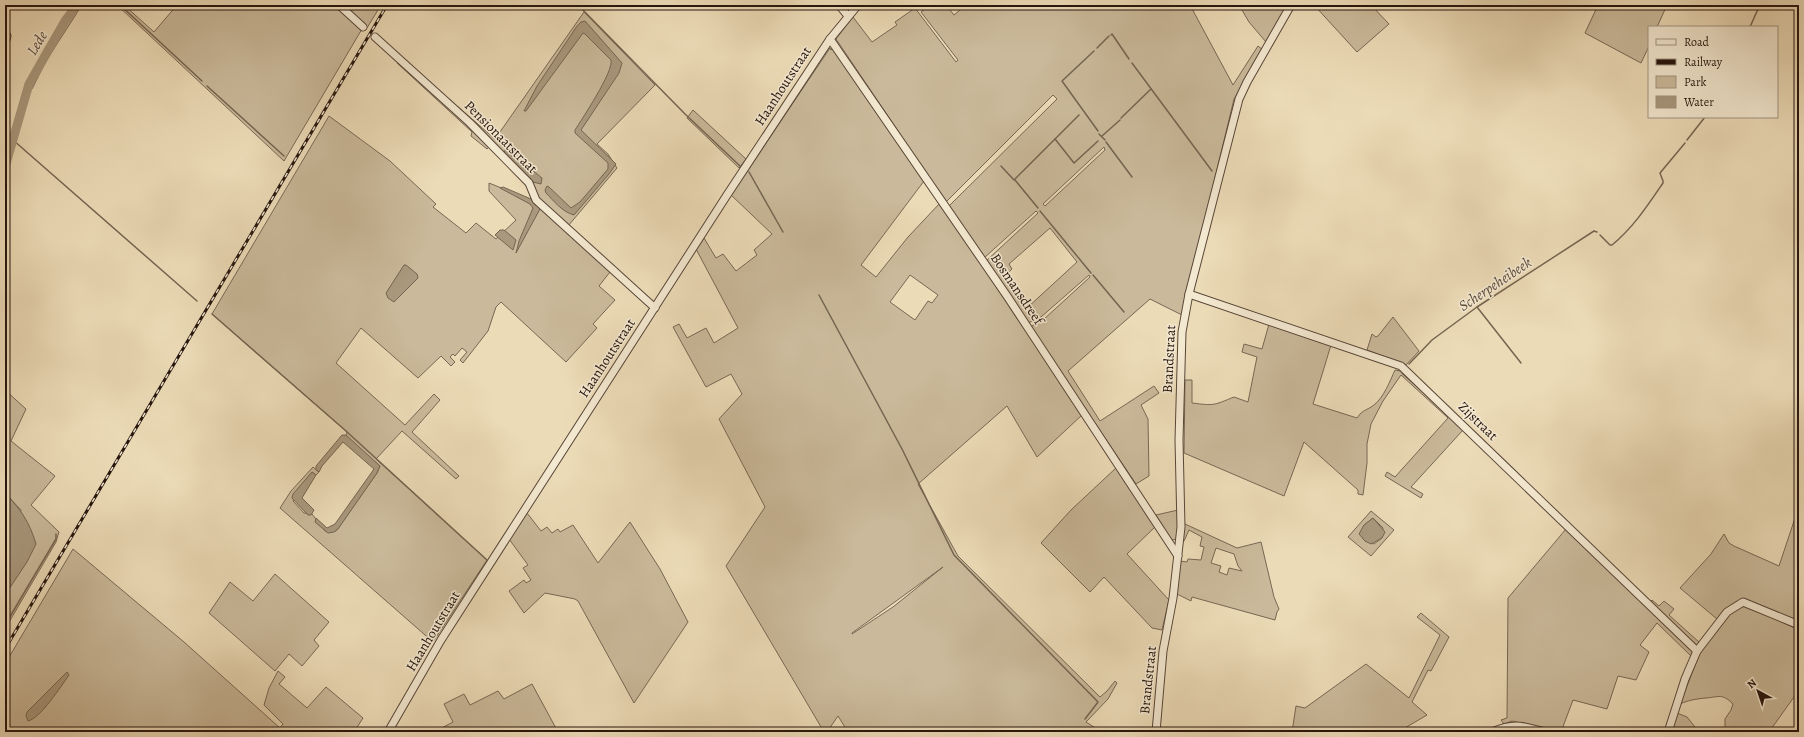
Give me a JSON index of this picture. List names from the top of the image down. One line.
{"streets":{"street":["Haanhoutstraat","Pensionaatstraat","Bosmansdreef","Brandstraat","Zijstraat"]},"crossings":[["Haanhoutstraat","Pensionaatstraat"],["Haanhoutstraat","Bosmansdreef"],["Bosmansdreef","Brandstraat"],["Brandstraat","Zijstraat"]],"water":["Lede","Scherpeheibeek"],"legend":["Road","Railway","Park","Water"],"north":"top left"}
